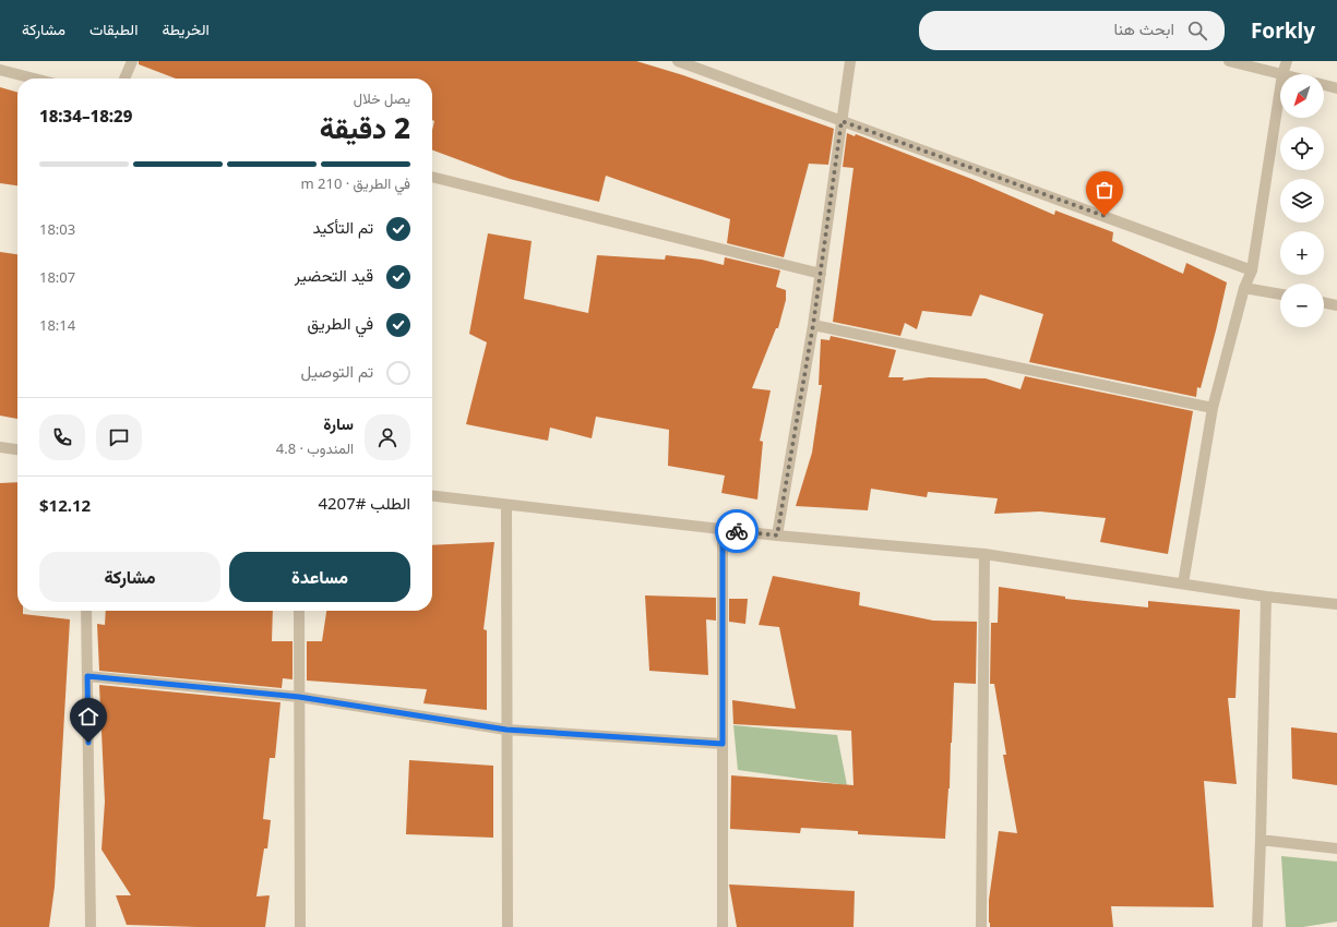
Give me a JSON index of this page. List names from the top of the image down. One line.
{"north":"bottom left","page":{"header":"Forkly","search":"ابحث هنا","nav":["الخريطة","الطبقات","مشاركة"],"map_buttons":["+","−"],"heading":["2 دقيقة","يصل خلال","18:29–18:34"],"panel":["سارة","المندوب · 4.8","الطلب #4207","$12.12"],"bar":"في الطريق · 210 m","list":[["تم التأكيد","18:03"],["قيد التحضير","18:07"],["في الطريق","18:14"],"تم التوصيل"],"buttons":["مساعدة","مشاركة"]}}
